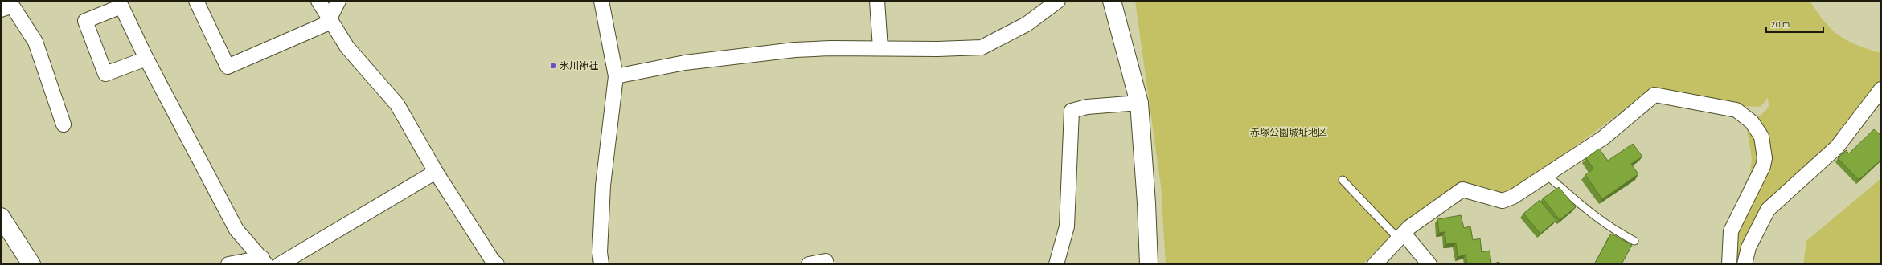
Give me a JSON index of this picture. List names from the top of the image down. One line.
{"parks":["赤塚公園城址地区"],"places":["氷川神社"],"scale_bar":"20 m"}
